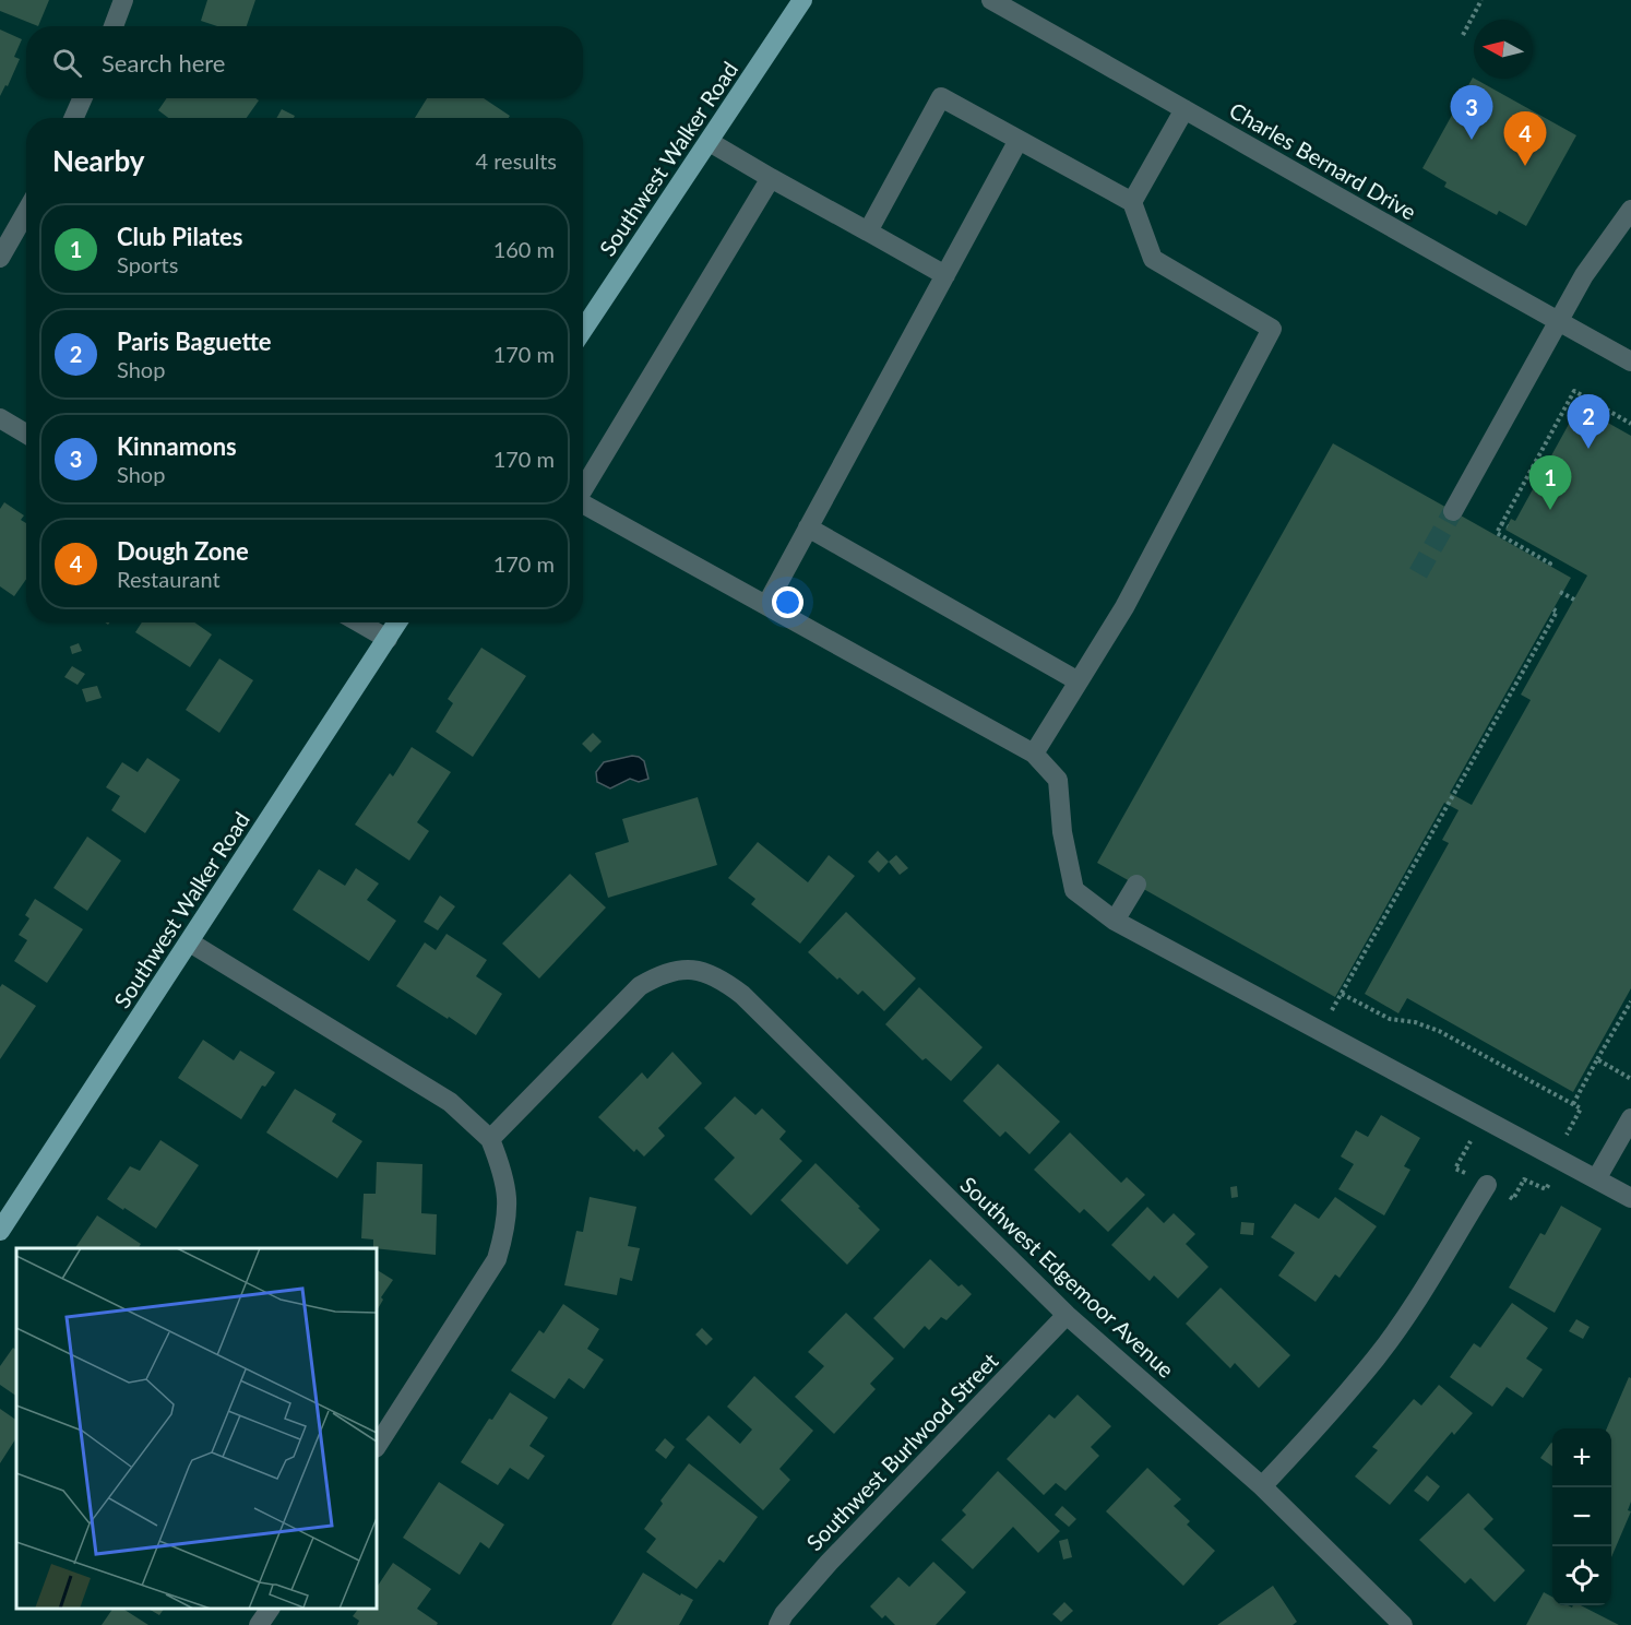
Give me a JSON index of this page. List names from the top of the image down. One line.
{"streets":{"main road":["Southwest Walker Road"],"street":["Charles Bernard Drive","Southwest Edgemoor Avenue","Southwest Burlwood Street"]},"crossings":[["Southwest Edgemoor Avenue","Southwest Burlwood Street"]],"north":"left","page":{"search":"Search here","pins":["3","4","2","1"],"heading":["Nearby","4 results"],"list":[{"mark":"1","name":"Club Pilates","note":"Sports","value":"160 m"},{"mark":"2","name":"Paris Baguette","note":"Shop","value":"170 m"},{"mark":"3","name":"Kinnamons","note":"Shop","value":"170 m"},{"mark":"4","name":"Dough Zone","note":"Restaurant","value":"170 m"}],"map_buttons":["+","−"]}}
